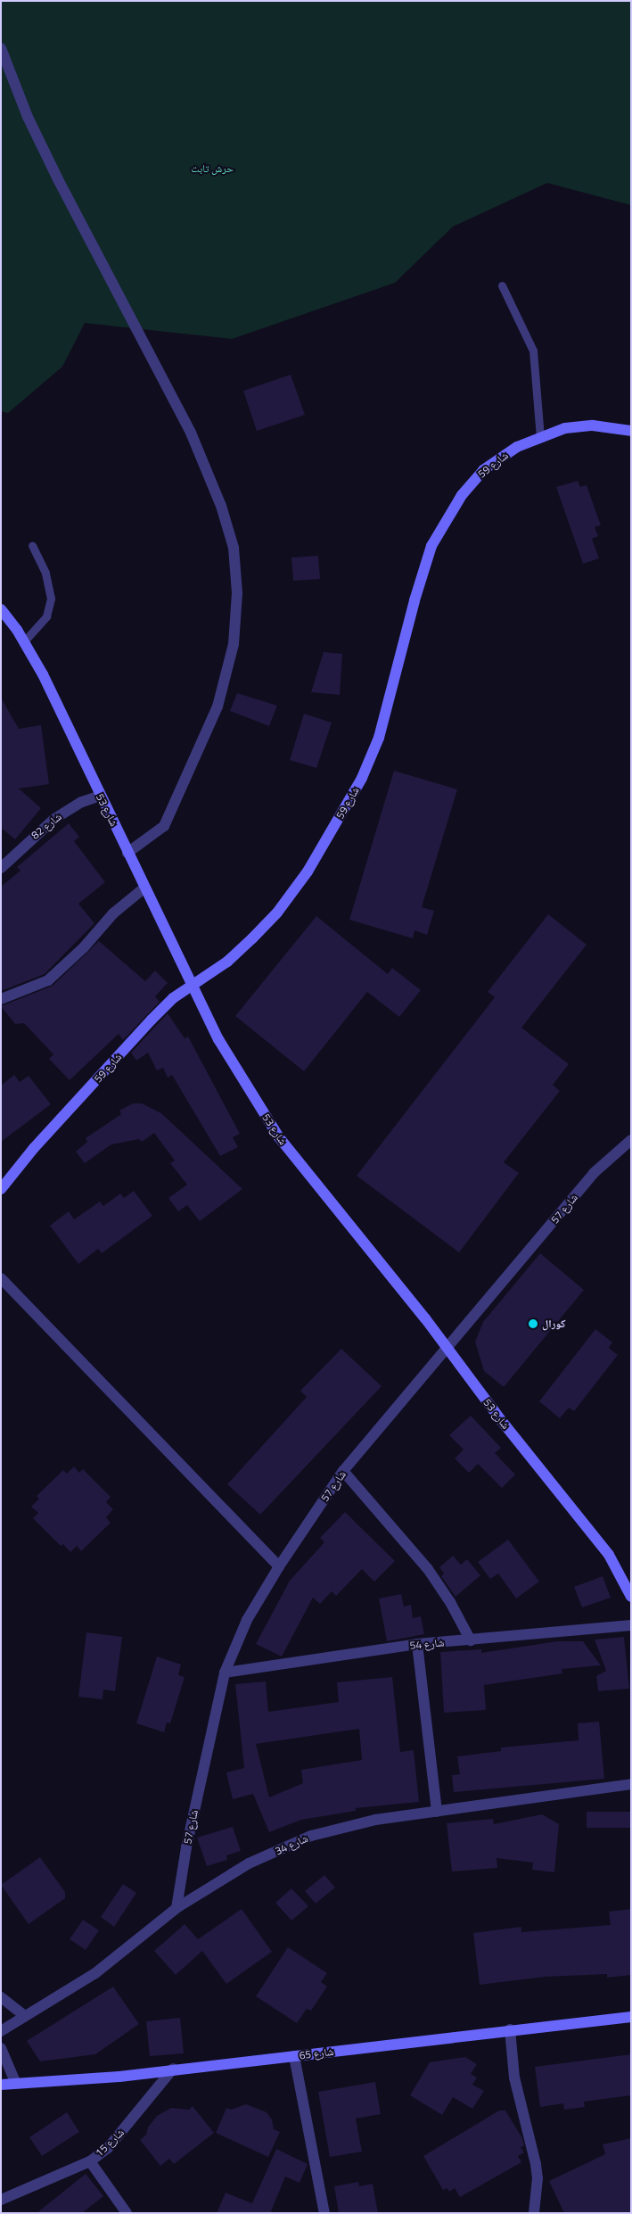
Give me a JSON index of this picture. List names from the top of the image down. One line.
{"streets":{"street":["شارع 59","شارع 53","شارع 82","شارع 57","شارع 54","شارع 34","شارع 65","شارع 15"]},"crossings":[["شارع 59","شارع 53"],["شارع 53","شارع 82"],["شارع 53","شارع 57"],["شارع 57","شارع 54"],["شارع 57","شارع 34"],["شارع 65","شارع 15"]],"parks":["حرش تابت"],"places":["كورال"]}
